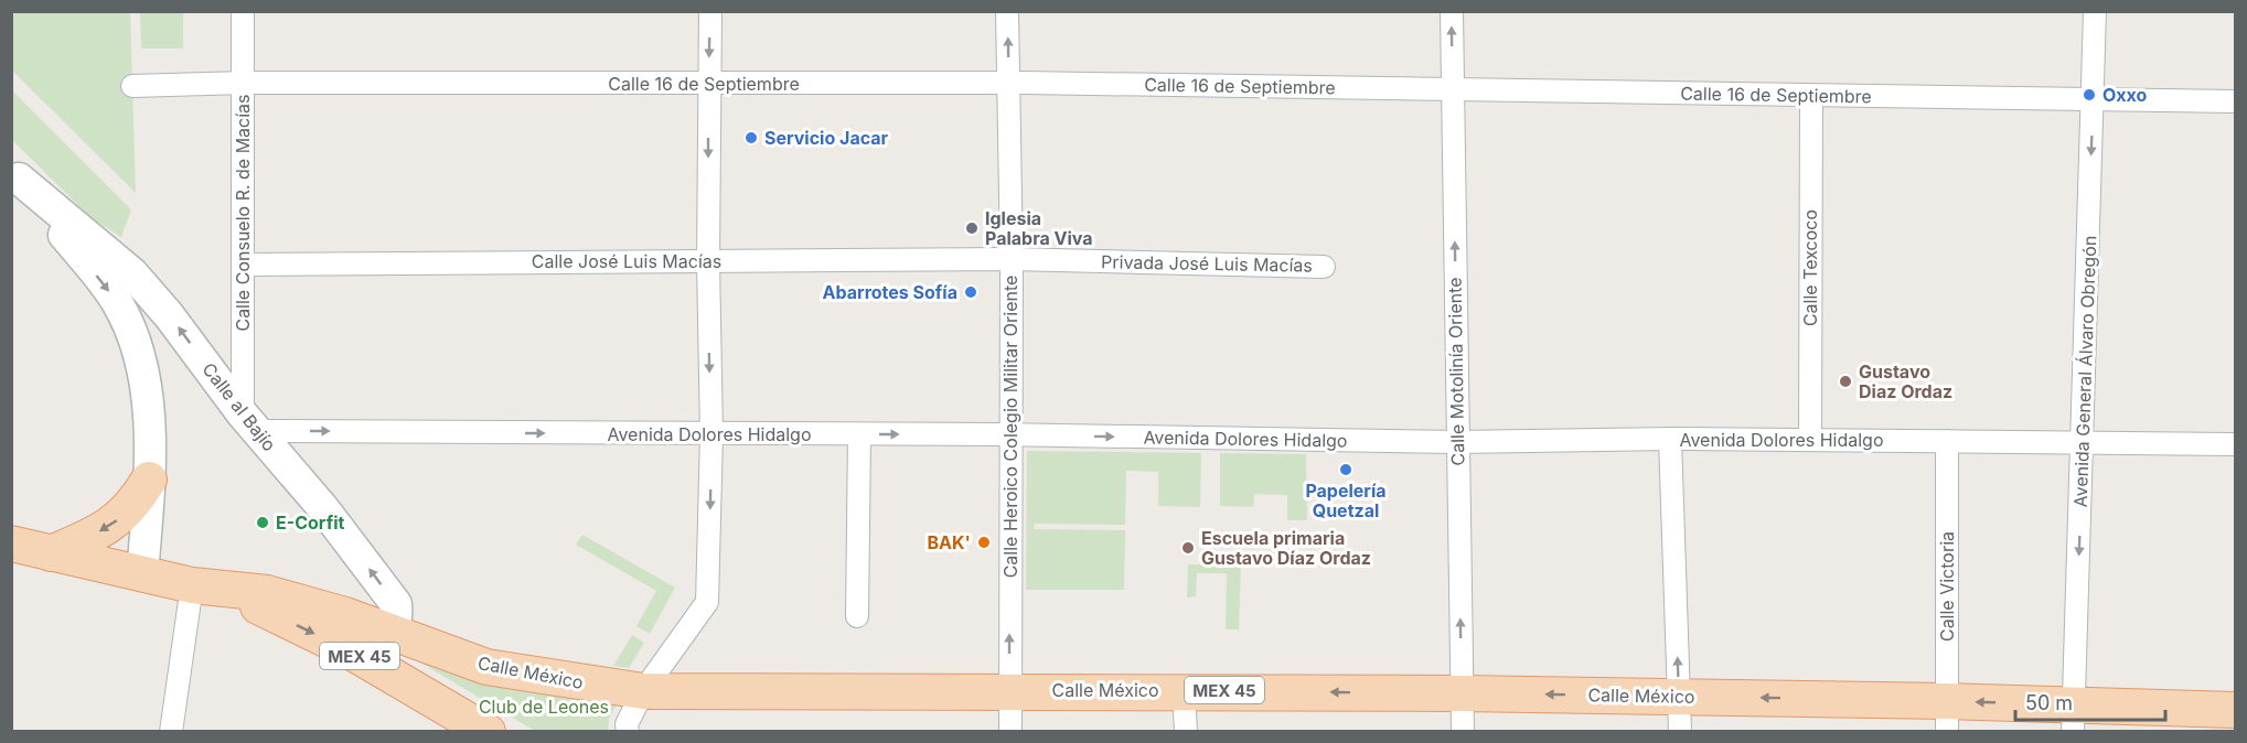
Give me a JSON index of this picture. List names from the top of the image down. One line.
{"streets":{"main road":["MEX 45","Calle México"],"street":["Calle 16 de Septiembre","Calle Consuelo R. de Macías","Calle José Luis Macías","Privada José Luis Macías","Calle Texcoco","Calle Motolinía Oriente","Avenida General Álvaro Obregón","Calle al Bajío","Calle Heroico Colegio Militar Oriente","Avenida Dolores Hidalgo","Calle Victoria"]},"crossings":[["Calle 16 de Septiembre","Calle Consuelo R. de Macías"],["Calle 16 de Septiembre","Calle Texcoco"],["Calle 16 de Septiembre","Calle Motolinía Oriente"],["Calle 16 de Septiembre","Avenida General Álvaro Obregón"],["Calle 16 de Septiembre","Calle Heroico Colegio Militar Oriente"],["Calle Consuelo R. de Macías","Calle José Luis Macías"],["Calle Consuelo R. de Macías","Calle al Bajío"],["Calle Consuelo R. de Macías","Avenida Dolores Hidalgo"],["Calle José Luis Macías","Privada José Luis Macías"],["Calle José Luis Macías","Calle Heroico Colegio Militar Oriente"],["Privada José Luis Macías","Calle Heroico Colegio Militar Oriente"],["Calle Texcoco","Avenida Dolores Hidalgo"],["Calle Motolinía Oriente","Avenida Dolores Hidalgo"],["Calle Motolinía Oriente","Calle México"],["Avenida General Álvaro Obregón","Avenida Dolores Hidalgo"],["Avenida General Álvaro Obregón","Calle México"],["Calle al Bajío","Avenida Dolores Hidalgo"],["Calle al Bajío","Calle México"],["Calle Heroico Colegio Militar Oriente","Avenida Dolores Hidalgo"],["Calle Heroico Colegio Militar Oriente","Calle México"],["Avenida Dolores Hidalgo","Calle Victoria"],["Calle Victoria","Calle México"],["MEX 45","Calle México"]],"one_way":["Calle Motolinía Oriente","Avenida General Álvaro Obregón","Avenida Dolores Hidalgo","Calle México"],"parks":["Club de Leones"],"places":["Oxxo","Servicio Jacar","Iglesia Palabra Viva","Abarrotes Sofía","Gustavo Diaz Ordaz","Papelería Quetzal","E-Corfit","BAK'","Escuela primaria Gustavo Díaz Ordaz"],"scale_bar":"50 m"}
